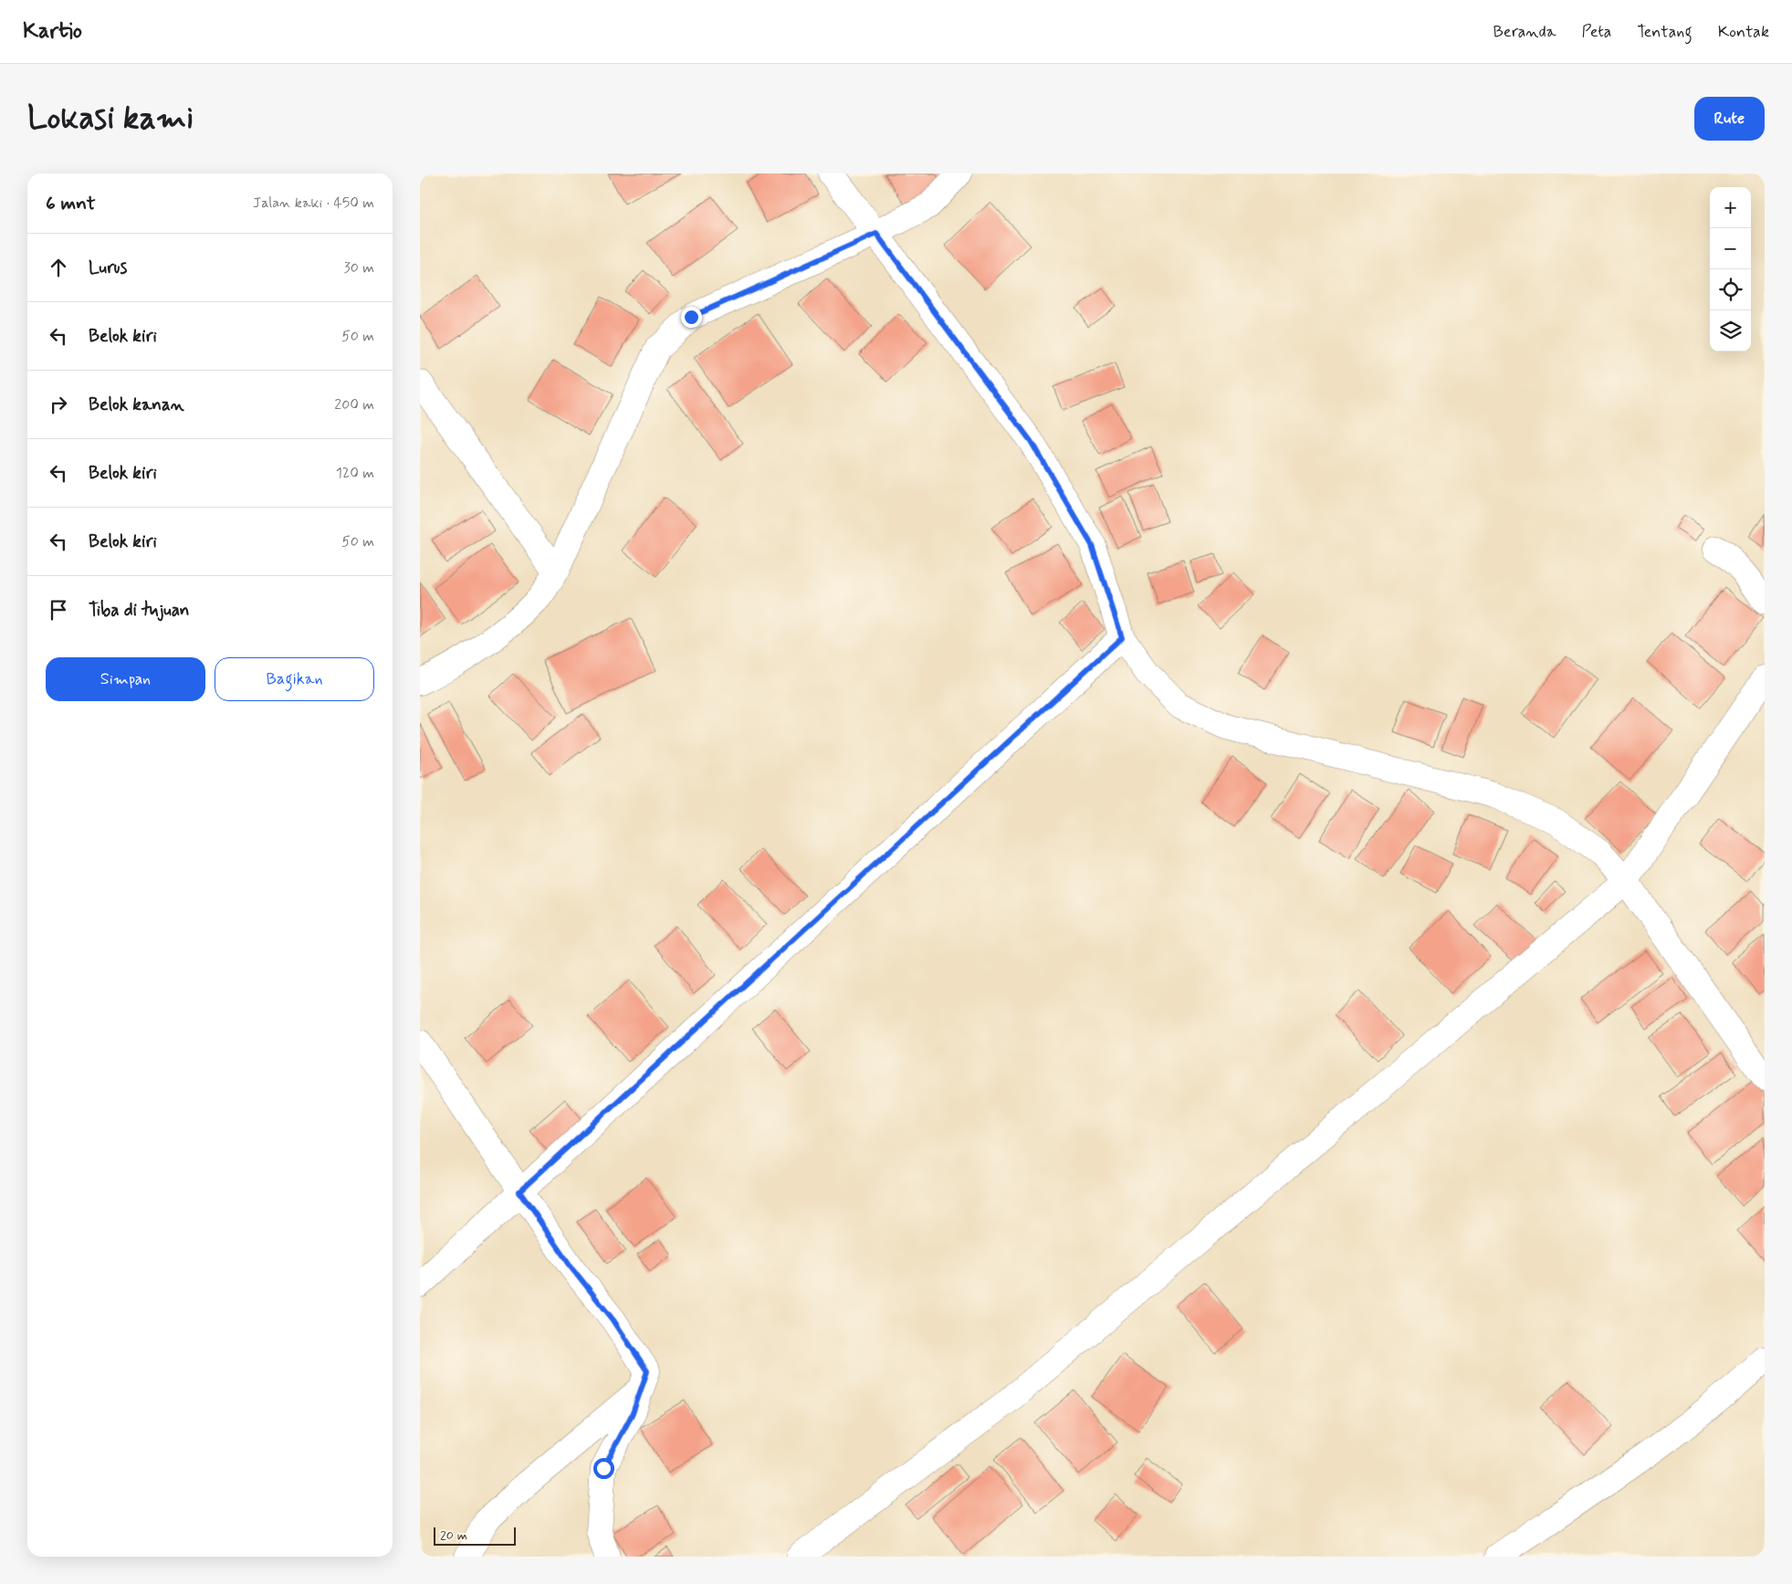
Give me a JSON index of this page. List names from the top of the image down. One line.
{"scale_bar":"20 m","page":{"header":"Kartio","nav":["Beranda","Peta","Tentang","Kontak"],"buttons":["Rute",["Simpan","Bagikan"]],"title":"Lokasi kami","heading":["6 mnt","Jalan kaki · 450 m"],"map_buttons":["+","−"],"list":[["Lurus","30 m"],["Belok kiri","50 m"],["Belok kanan","200 m"],["Belok kiri","120 m"],["Belok kiri","50 m"],"Tiba di tujuan"],"scale":"20 m"}}
